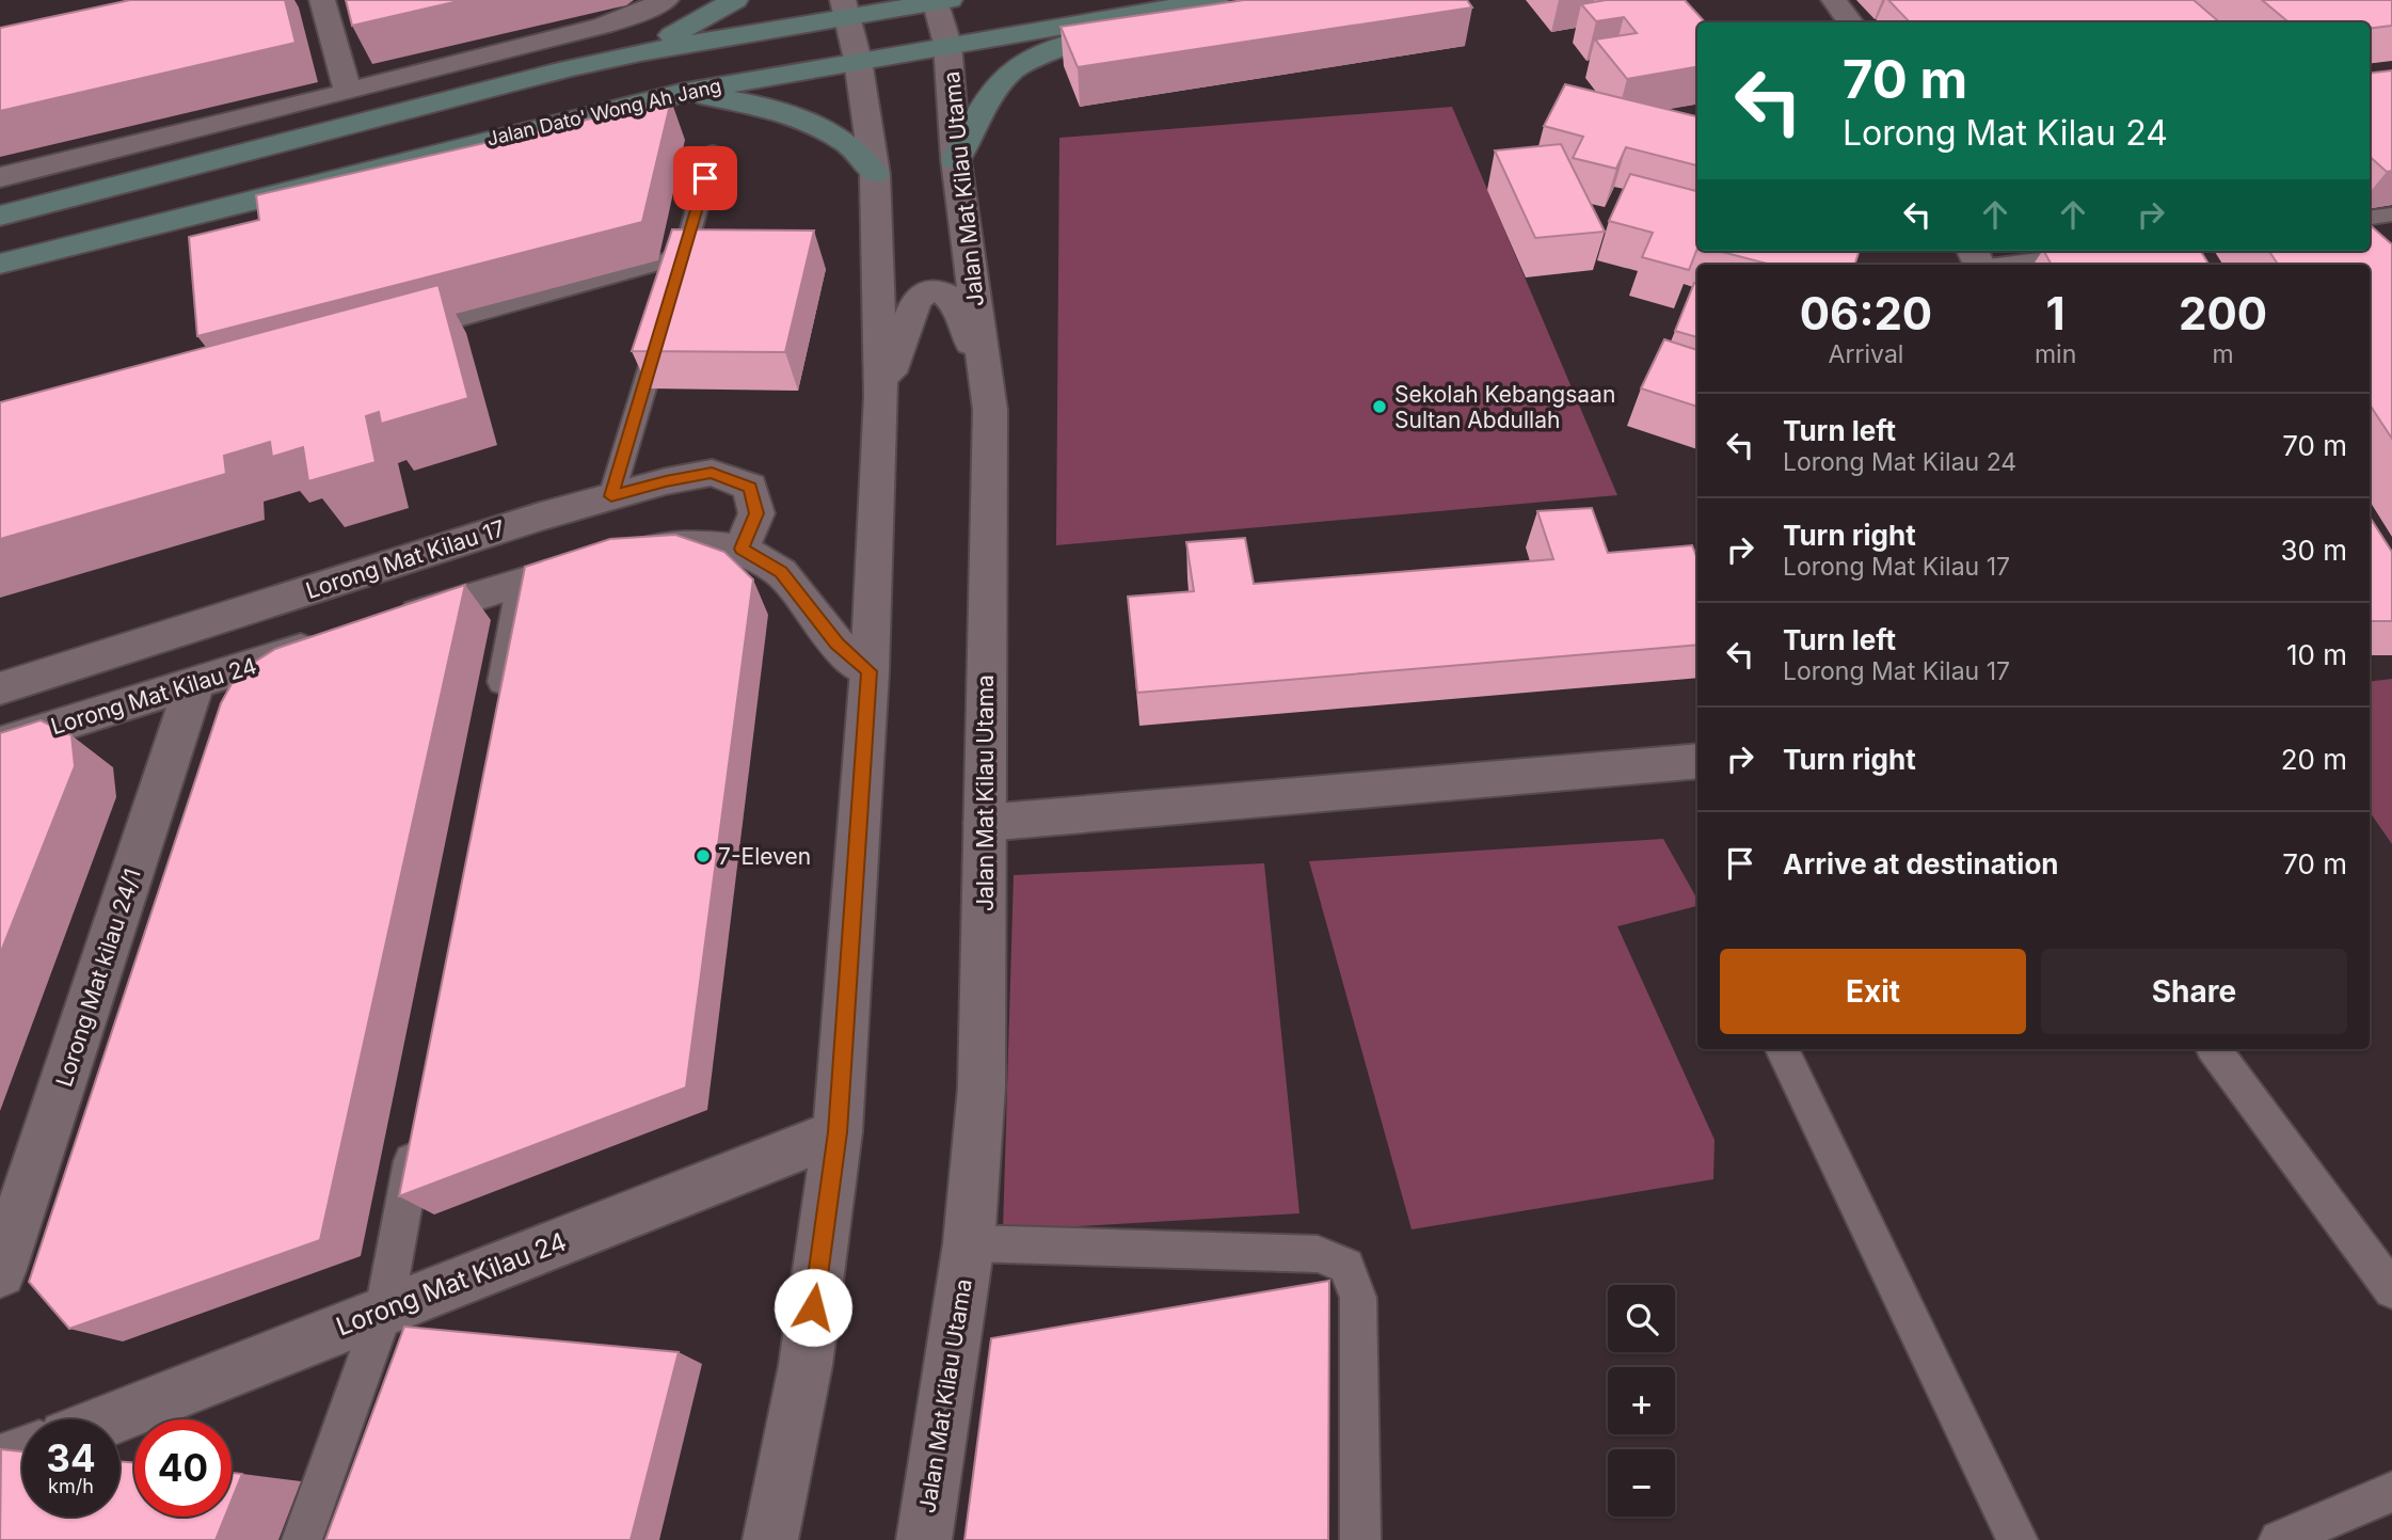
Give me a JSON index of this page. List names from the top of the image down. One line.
{"streets":{"main road":["Jalan Dato' Wong Ah Jang"],"street":["Jalan Mat Kilau Utama","Lorong Mat Kilau 17","Lorong Mat Kilau 24","Lorong Mat kilau 24/1"]},"crossings":[["Jalan Dato' Wong Ah Jang","Jalan Mat Kilau Utama"],["Lorong Mat Kilau 24","Lorong Mat kilau 24/1"]],"places":["Sekolah Kebangsaan Sultan Abdullah","7-Eleven"],"page":{"turn":["70 m","Lorong Mat Kilau 24"],"eta":["06:20","Arrival","1","min","200","m"],"list":[{"name":"Turn left","note":"Lorong Mat Kilau 24","value":"70 m"},{"name":"Turn right","note":"Lorong Mat Kilau 17","value":"30 m"},{"name":"Turn left","note":"Lorong Mat Kilau 17","value":"10 m"},{"name":"Turn right","value":"20 m"},{"name":"Arrive at destination","value":"70 m"}],"buttons":["Exit","Share"],"map_buttons":["+","−"],"speed":"34 km/h","limit":"40"}}
